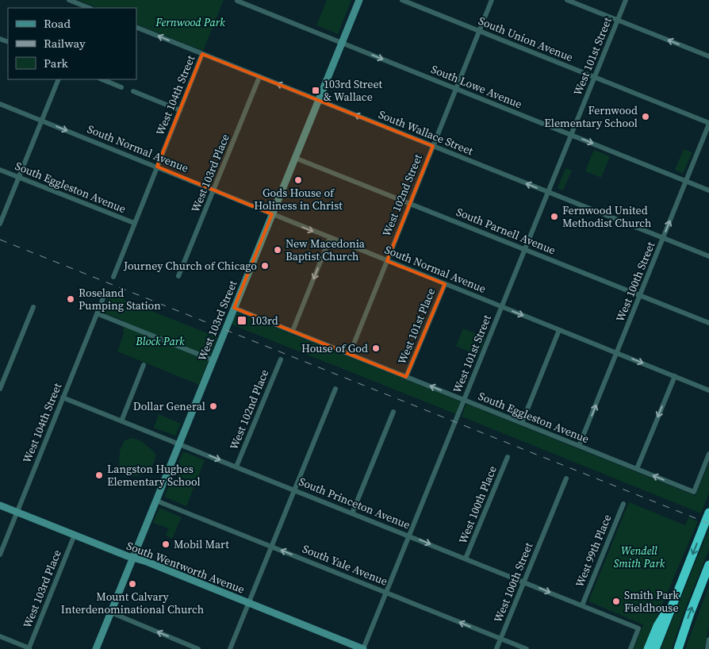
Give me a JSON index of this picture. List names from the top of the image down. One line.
{"streets":{"main road":["West 103rd Street","South Wentworth Avenue"],"street":["South Union Avenue","West 101st Street","South Lowe Avenue","West 104th Street","South Wallace Street","South Normal Avenue","West 103rd Place","South Eggleston Avenue","West 102nd Street","South Parnell Avenue","West 100th Street","West 101st Place","West 102nd Place","South Princeton Avenue","West 100th Place","West 99th Place","South Yale Avenue"]},"crossings":[["South Union Avenue","West 101st Street"],["South Union Avenue","West 102nd Street"],["South Union Avenue","West 100th Street"],["West 101st Street","South Lowe Avenue"],["West 101st Street","South Wallace Street"],["West 101st Street","South Normal Avenue"],["West 101st Street","South Eggleston Avenue"],["West 101st Street","South Parnell Avenue"],["West 101st Street","South Princeton Avenue"],["West 101st Street","South Yale Avenue"],["West 101st Street","South Wentworth Avenue"],["South Lowe Avenue","West 102nd Street"],["South Lowe Avenue","West 100th Street"],["South Lowe Avenue","West 103rd Street"],["West 104th Street","South Wallace Street"],["West 104th Street","South Normal Avenue"],["West 104th Street","South Eggleston Avenue"],["West 104th Street","South Princeton Avenue"],["West 104th Street","South Wentworth Avenue"],["South Wallace Street","West 103rd Place"],["South Wallace Street","West 102nd Street"],["South Wallace Street","West 100th Street"],["South Wallace Street","West 103rd Street"],["South Normal Avenue","West 103rd Place"],["South Normal Avenue","West 102nd Street"],["South Normal Avenue","West 100th Street"],["South Normal Avenue","West 103rd Street"],["South Normal Avenue","West 101st Place"],["West 103rd Place","South Wentworth Avenue"],["South Eggleston Avenue","West 102nd Street"],["South Eggleston Avenue","West 100th Street"],["South Eggleston Avenue","West 103rd Street"],["South Eggleston Avenue","West 101st Place"],["West 102nd Street","South Parnell Avenue"],["South Parnell Avenue","West 100th Street"],["South Parnell Avenue","West 103rd Street"],["West 100th Street","South Princeton Avenue"],["West 100th Street","South Yale Avenue"],["West 103rd Street","South Princeton Avenue"],["West 103rd Street","South Yale Avenue"],["West 103rd Street","South Wentworth Avenue"],["West 102nd Place","South Princeton Avenue"],["South Princeton Avenue","West 100th Place"],["South Princeton Avenue","West 99th Place"]],"one_way":["South Lowe Avenue","South Wallace Street","South Normal Avenue","South Yale Avenue"],"parks":["Fernwood Park","Block Park","Wendell Smith Park"],"places":{"transit":["103rd Street & Wallace","103rd"],"other":["Fernwood Elementary School","Gods House of Holiness in Christ","Fernwood United Methodist Church","New Macedonia Baptist Church","Journey Church of Chicago","Roseland Pumping Station","House of God","Dollar General","Langston Hughes Elementary School","Mobil Mart","Mount Calvary Interdenominational Church","Smith Park Fieldhouse"]},"legend":["Road","Railway","Park"]}
